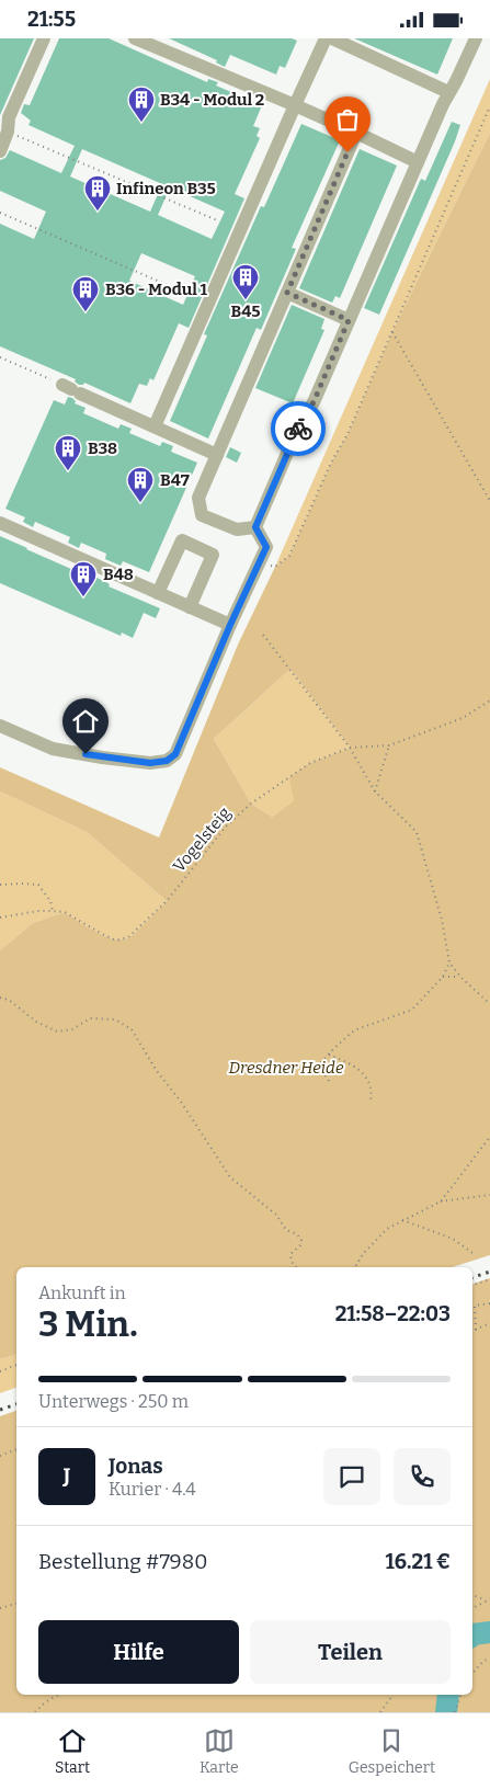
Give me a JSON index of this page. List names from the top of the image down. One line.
{"streets":{"path":["Vogelsteig"]},"parks":["Dresdner Heide"],"places":{"building":["B34 - Modul 2","Infineon B35","B45","B36 - Modul 1","B38","B47","B48"]},"page":{"status":"21:55","heading":["3 Min.","Ankunft in","21:58–22:03"],"panel":["Jonas","Kurier · 4.4","Bestellung #7980","16.21 €"],"bar":"Unterwegs · 250 m","round":"J","buttons":["Hilfe","Teilen"],"tabs":["Start","Karte","Gespeichert"]}}
